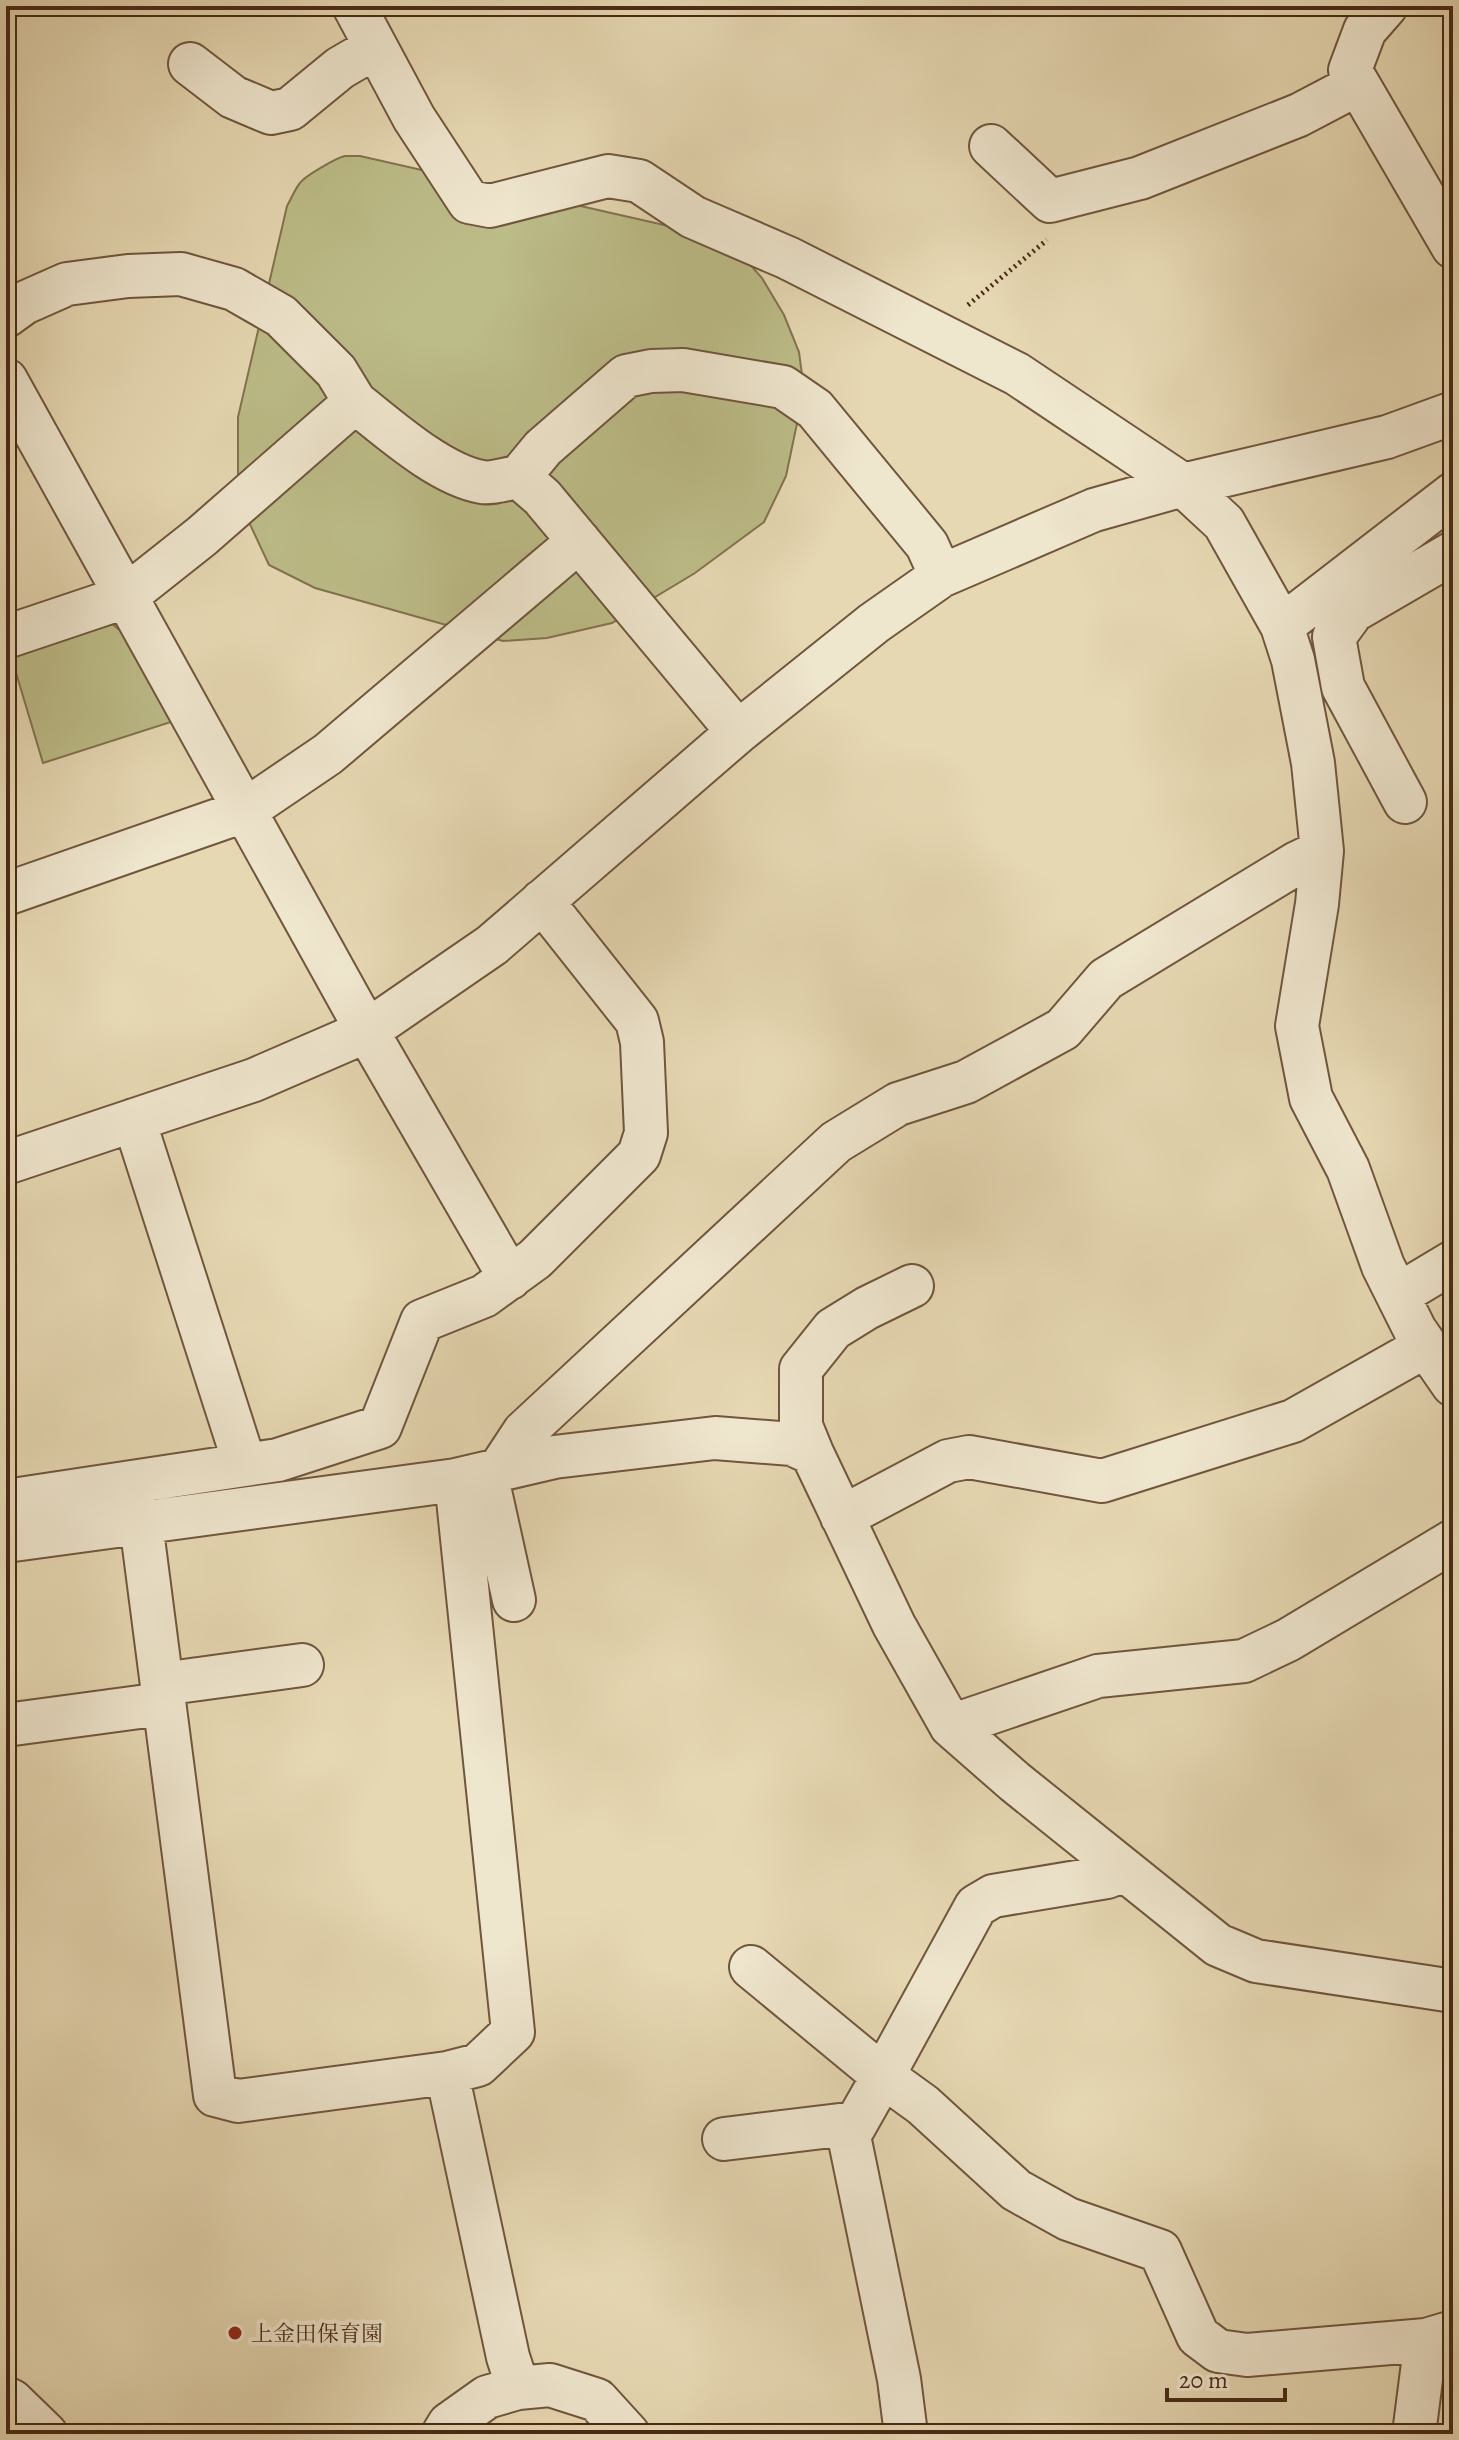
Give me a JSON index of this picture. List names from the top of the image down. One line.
{"places":["上金田保育園"],"scale_bar":"20 m"}
